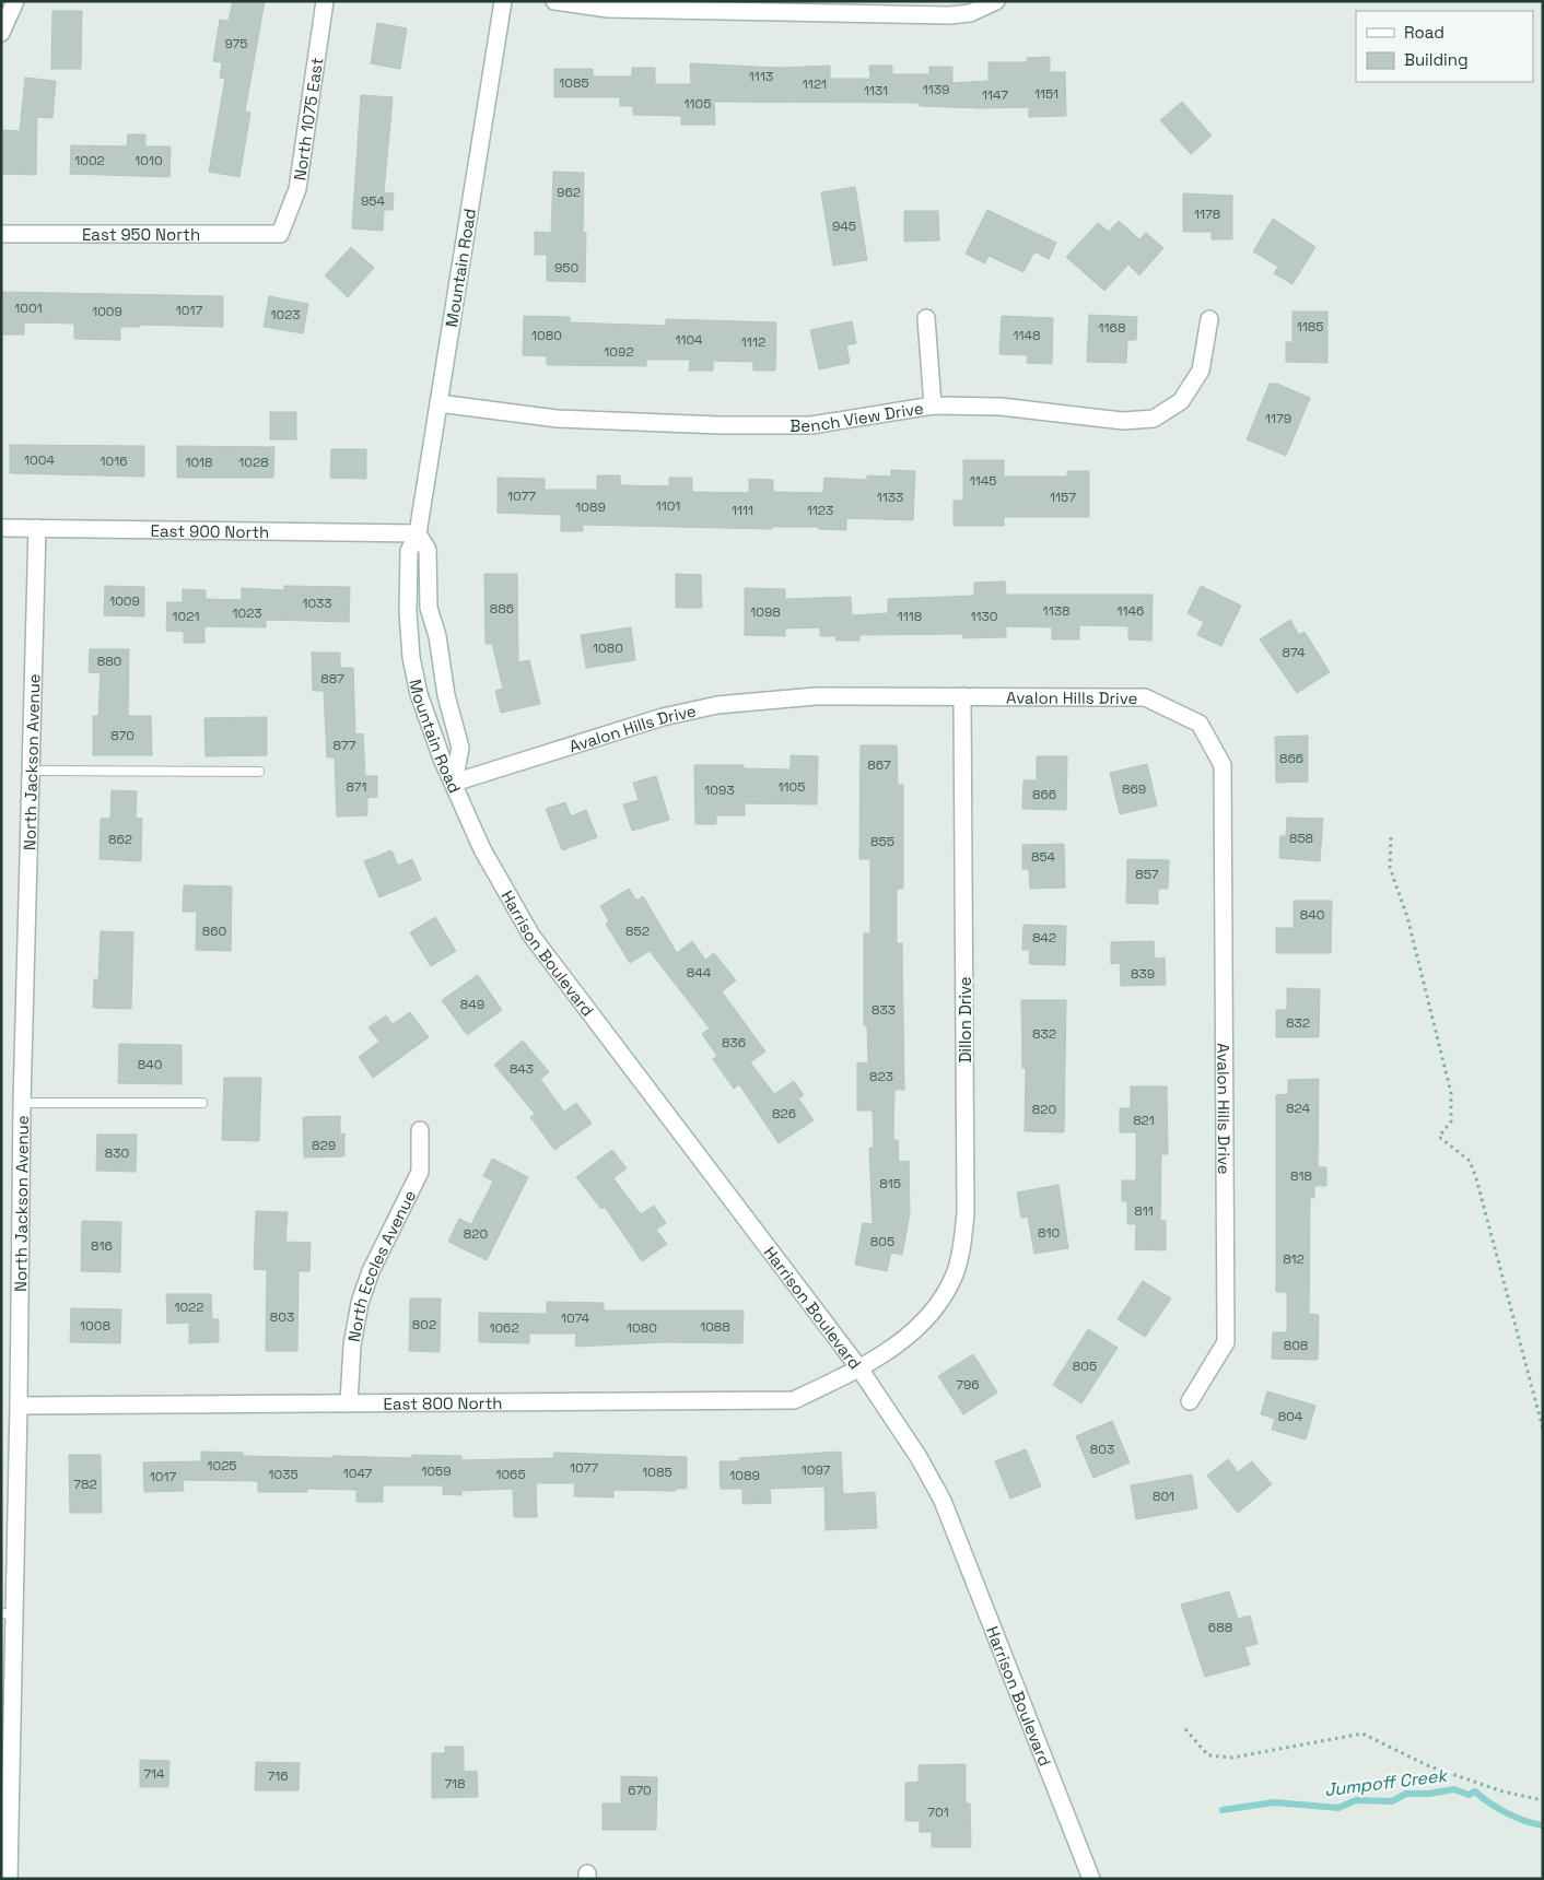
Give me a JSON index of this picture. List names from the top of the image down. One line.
{"streets":{"street":["North 1075 East","East 950 North","Mountain Road","Bench View Drive","East 900 North","Avalon Hills Drive","North Jackson Avenue","Harrison Boulevard","Dillon Drive","North Eccles Avenue","East 800 North"]},"crossings":[["North 1075 East","East 950 North"],["Mountain Road","Bench View Drive"],["Mountain Road","East 900 North"],["Mountain Road","Avalon Hills Drive"],["Mountain Road","Harrison Boulevard"],["East 900 North","North Jackson Avenue"],["Avalon Hills Drive","Harrison Boulevard"],["Avalon Hills Drive","Dillon Drive"],["North Jackson Avenue","East 800 North"],["Harrison Boulevard","Dillon Drive"],["Harrison Boulevard","East 800 North"],["Dillon Drive","East 800 North"],["North Eccles Avenue","East 800 North"]],"water":["Jumpoff Creek"],"house_numbers":["975","1113","1085","1121","1139","1131","1151","1147","1105","1002","1010","962","954","1178","945","950","1001","1017","1009","1023","1185","1168","1080","1148","1104","1112","1092","1179","1004","1016","1018","1028","1145","1077","1133","1157","1101","1089","1111","1123","1009","1033","886","1138","1146","1098","1023","1021","1118","1130","1080","874","880","887","870","877","866","867","871","1105","869","1093","866","858","862","855","854","857","840","860","852","842","844","839","849","833","832","832","836","840","843","823","824","820","826","821","829","830","818","815","811","810","820","805","816","812","1022","803","1074","802","1008","1088","1062","1080","808","805","796","804","803","1025","1077","1097","1059","1085","1047","1035","1065","1089","1017","782","801","688","714","716","718","670","701"],"legend":["Road","Building"]}
